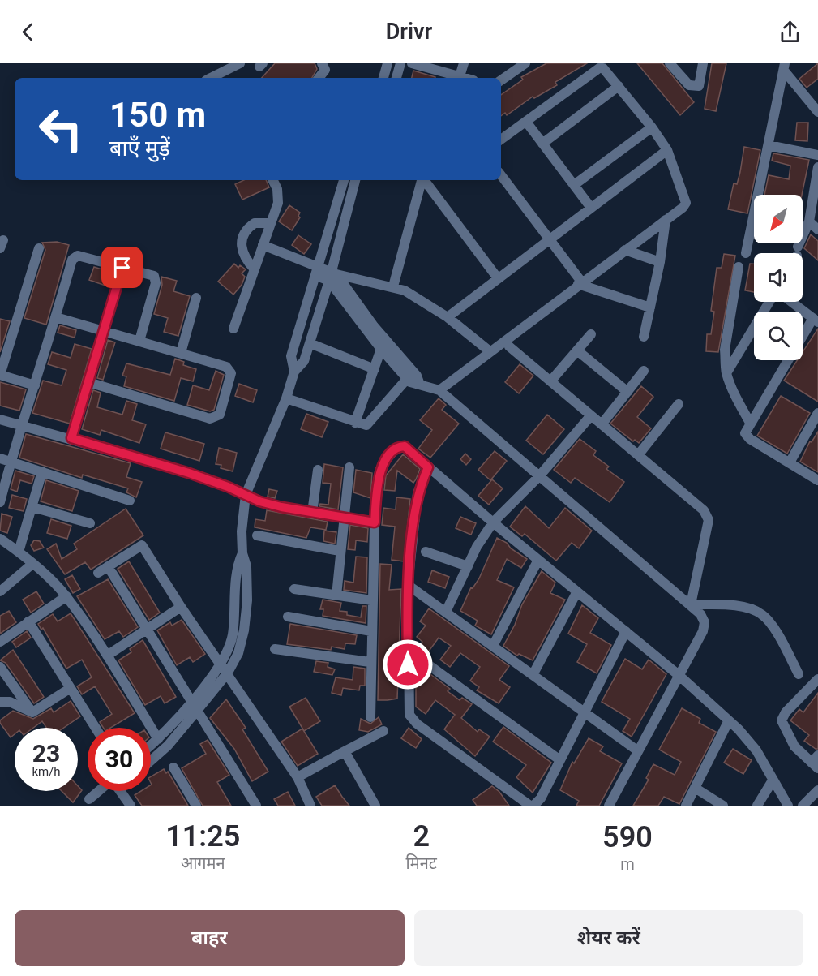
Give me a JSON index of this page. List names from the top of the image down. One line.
{"north":"bottom left","page":{"header":"Drivr","turn":["150 m","बाएँ मुड़ें"],"speed":"23 km/h","limit":"30","eta":["11:25","आगमन","2","मिनट","590","m"],"buttons":["बाहर","शेयर करें"]}}
